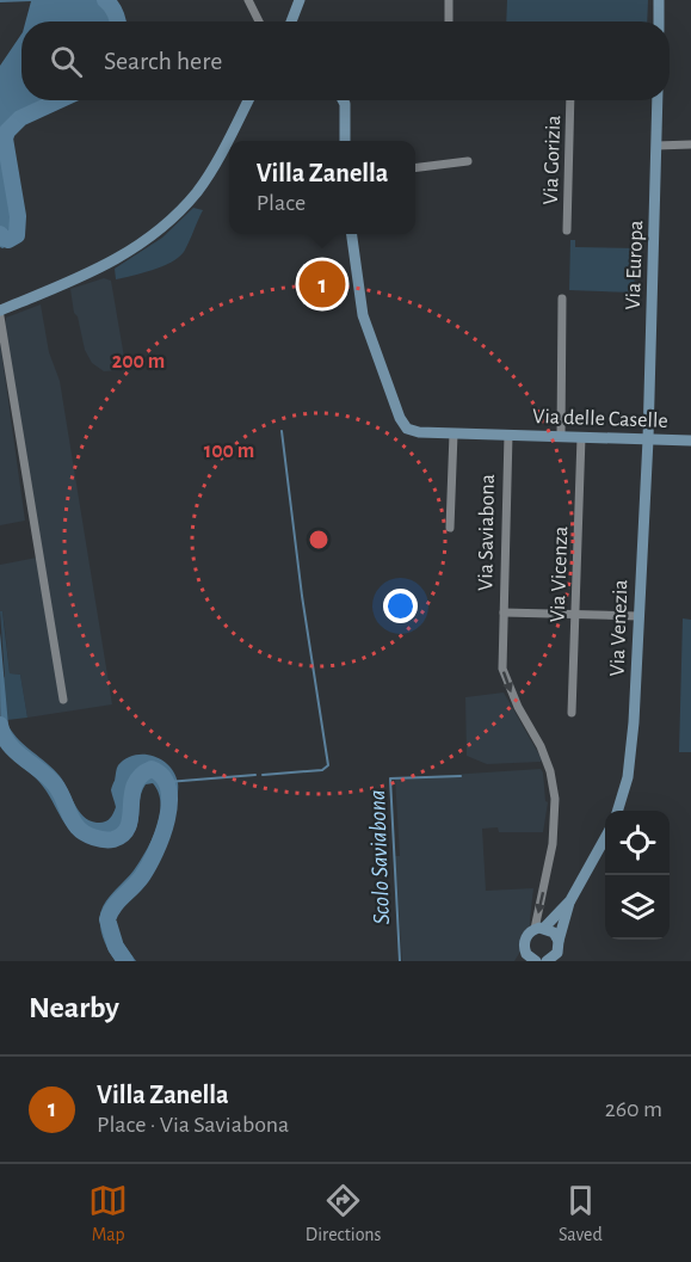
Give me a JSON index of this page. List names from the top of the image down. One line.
{"streets":{"street":["Via Gorizia","Via Europa","Via delle Caselle","Via Saviabona","Via Vicenza","Via Venezia"]},"crossings":[["Via Europa","Via delle Caselle"],["Via Europa","Via Venezia"],["Via delle Caselle","Via Saviabona"],["Via delle Caselle","Via Vicenza"],["Via delle Caselle","Via Venezia"]],"one_way":["Via Saviabona"],"water":["Scolo Saviabona"],"page":{"search":"Search here","popup":["Villa Zanella","Place"],"pins":"1","heading":"Nearby","list":[{"mark":"1","name":"Villa Zanella","note":"Place · Via Saviabona","value":"260 m"}],"nav":["Map","Directions","Saved"]},"rings":["200 m","100 m"]}
